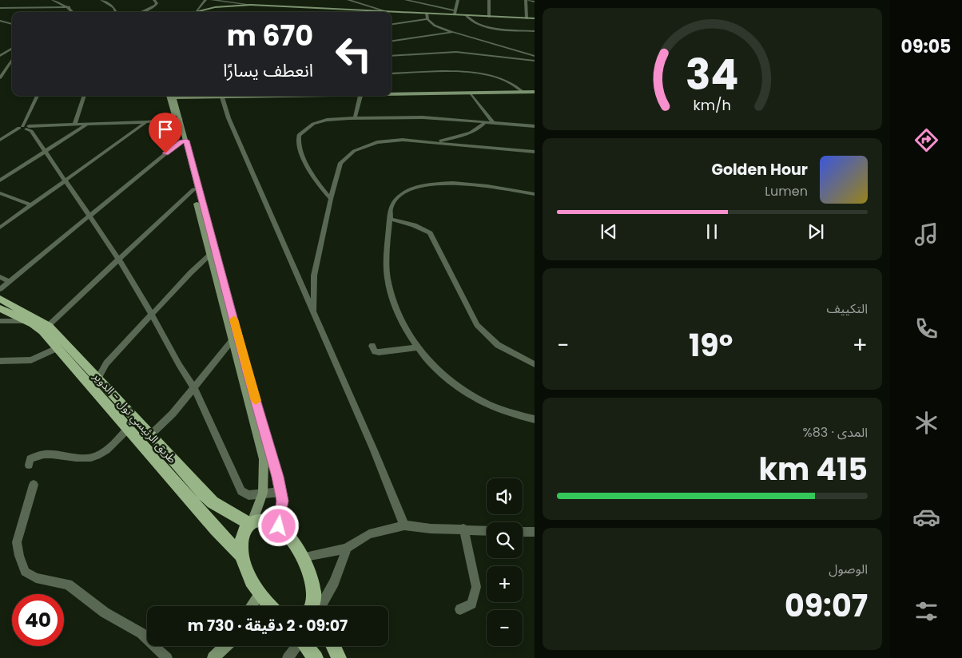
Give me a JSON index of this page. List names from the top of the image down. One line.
{"streets":{"main road":["طريق الرئيسي تول - الدوير"]},"page":{"tabs":"09:05","turn":["670 m","انعطف يسارًا"],"song":["Golden Hour","Lumen"],"tile":["التكييف",["المدى · 83%","415 km"],["الوصول","09:07"]],"heat":["−","19°","+"],"map_buttons":["+","−"],"limit":"40","trip":"09:07 · 2 دقيقة · 730 m","gauge":["34","km/h"]}}
